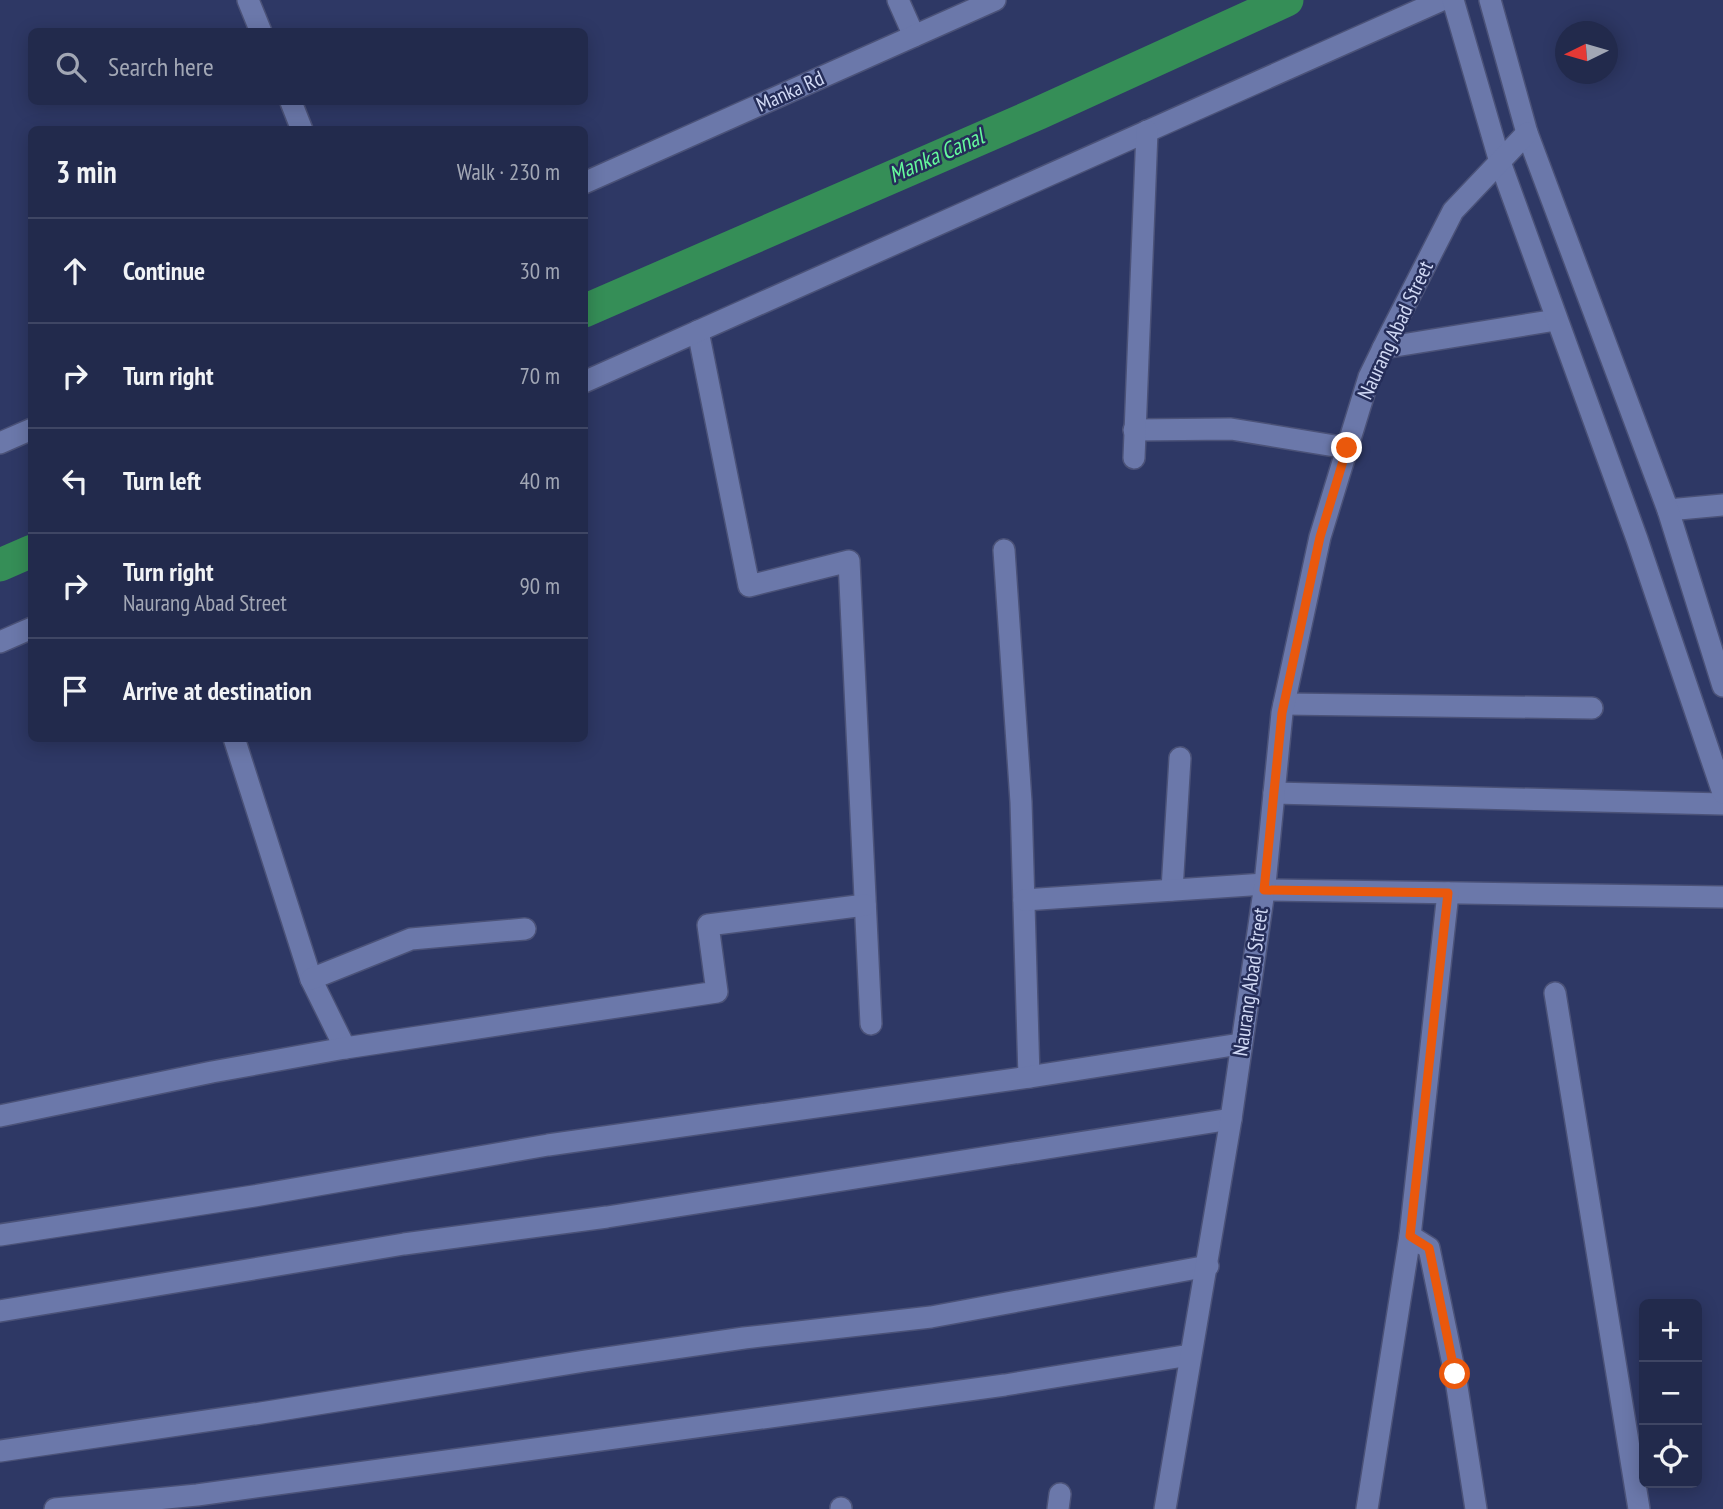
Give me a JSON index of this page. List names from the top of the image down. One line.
{"streets":{"street":["Manka Rd","Naurang Abad Street"]},"water":["Manka Canal"],"north":"left","page":{"search":"Search here","heading":["3 min","Walk · 230 m"],"list":[["Continue","30 m"],["Turn right","70 m"],["Turn left","40 m"],["Turn right","Naurang Abad Street","90 m"],"Arrive at destination"],"map_buttons":["+","−"]}}
